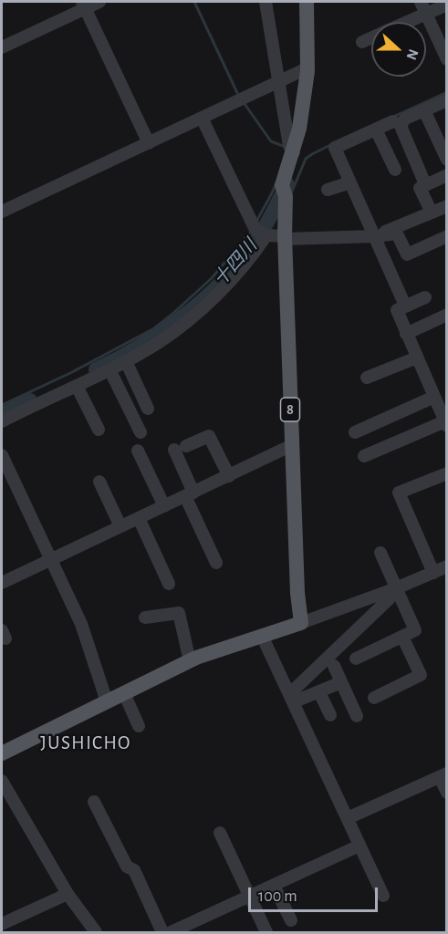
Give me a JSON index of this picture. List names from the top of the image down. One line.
{"streets":{"main road":["8"]},"districts":["JUSHICHO"],"water":["十四川"],"scale_bar":"100 m","north":"right"}
